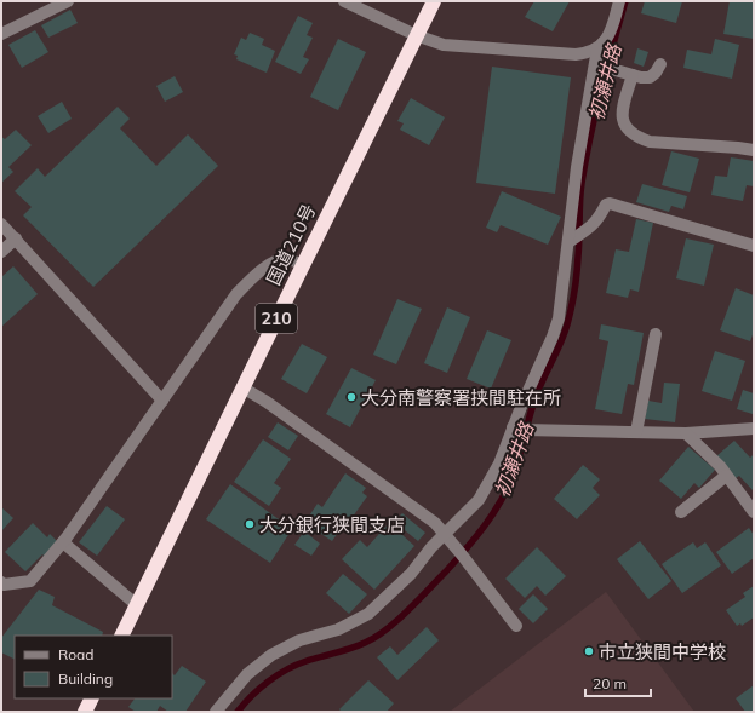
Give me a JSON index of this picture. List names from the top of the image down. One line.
{"streets":{"highway":["国道210号","210"]},"water":["初瀬井路"],"places":["大分南警察署挟間駐在所","大分銀行狭間支店","市立狭間中学校"],"legend":["Road","Building"],"scale_bar":"20 m"}
